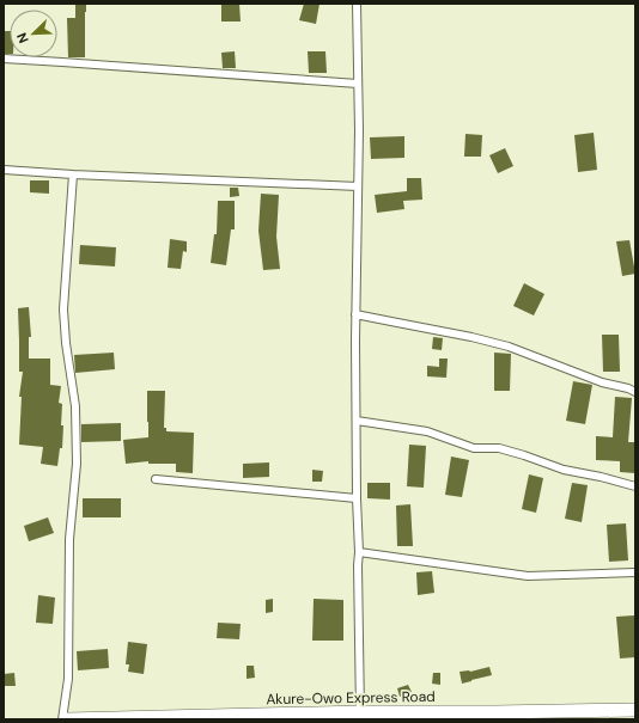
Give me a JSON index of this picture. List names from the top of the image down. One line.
{"streets":{"highway":["Akure-Owo Express Road"]},"north":"bottom left"}
